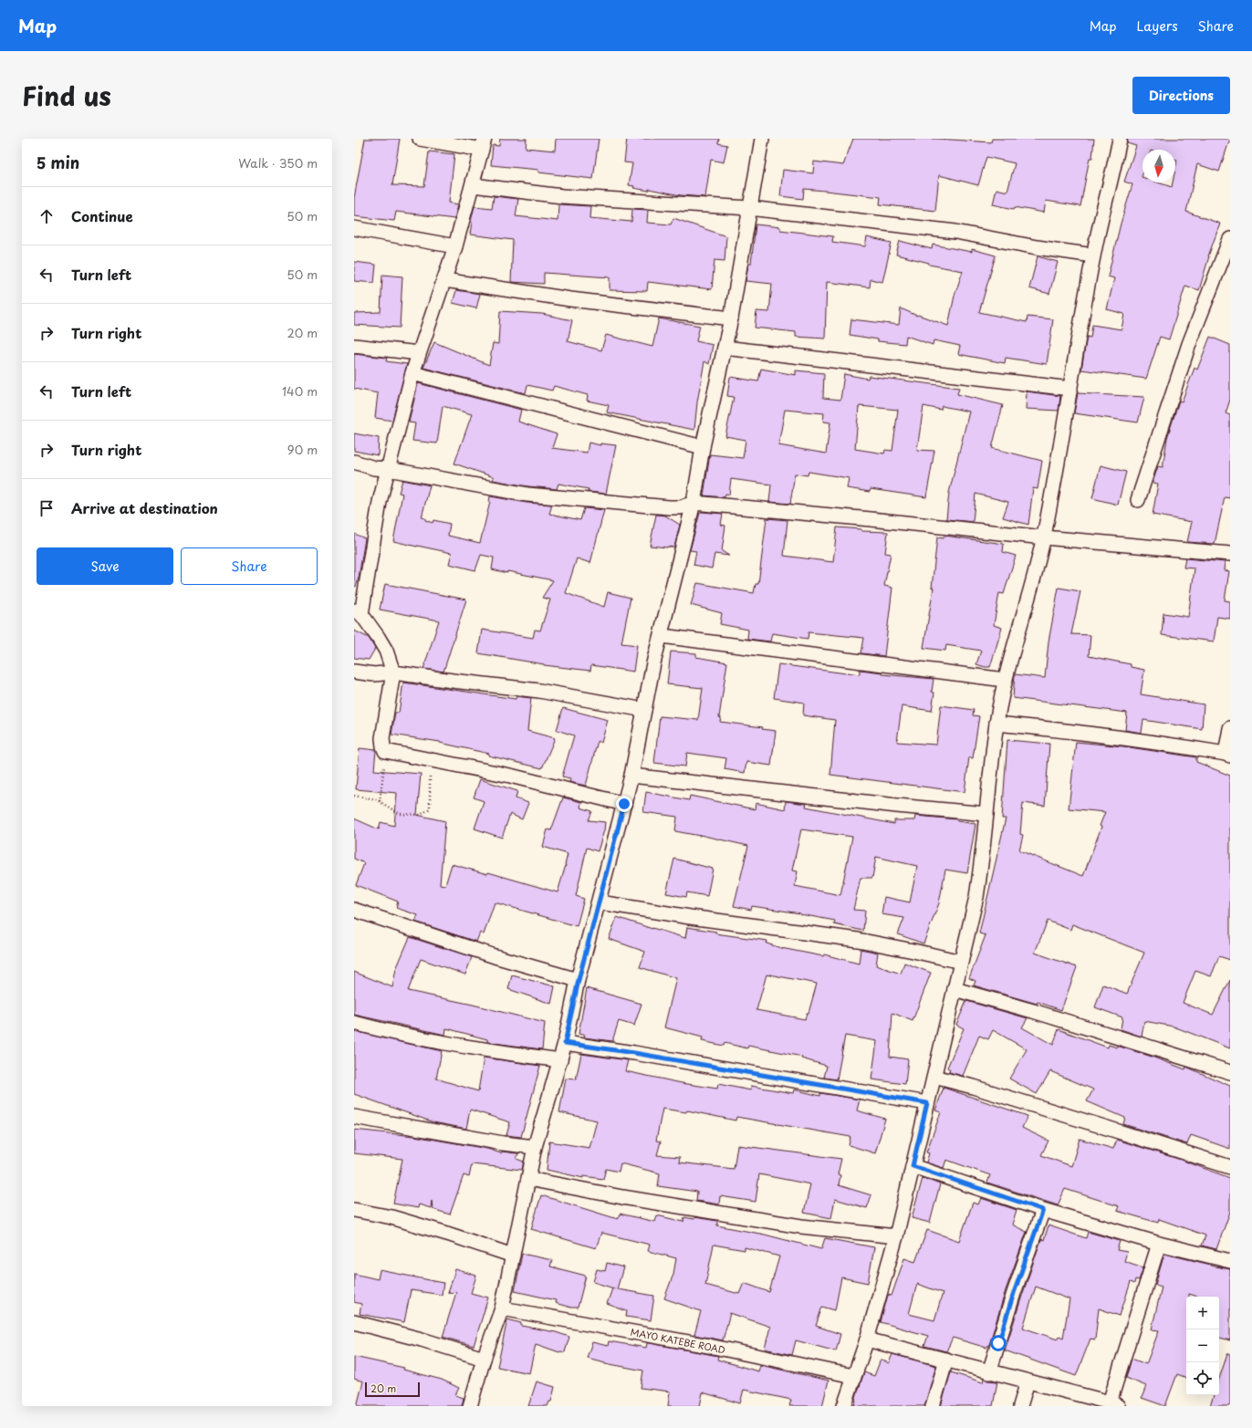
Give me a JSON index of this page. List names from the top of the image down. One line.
{"streets":{"street":["MAYO KATEBE ROAD"]},"scale_bar":"20 m","north":"bottom","page":{"header":"Map","nav":["Map","Layers","Share"],"title":"Find us","buttons":["Directions",["Save","Share"]],"heading":["5 min","Walk · 350 m"],"list":[["Continue","50 m"],["Turn left","50 m"],["Turn right","20 m"],["Turn left","140 m"],["Turn right","90 m"],"Arrive at destination"],"map_buttons":["+","−"],"scale":"20 m"}}
